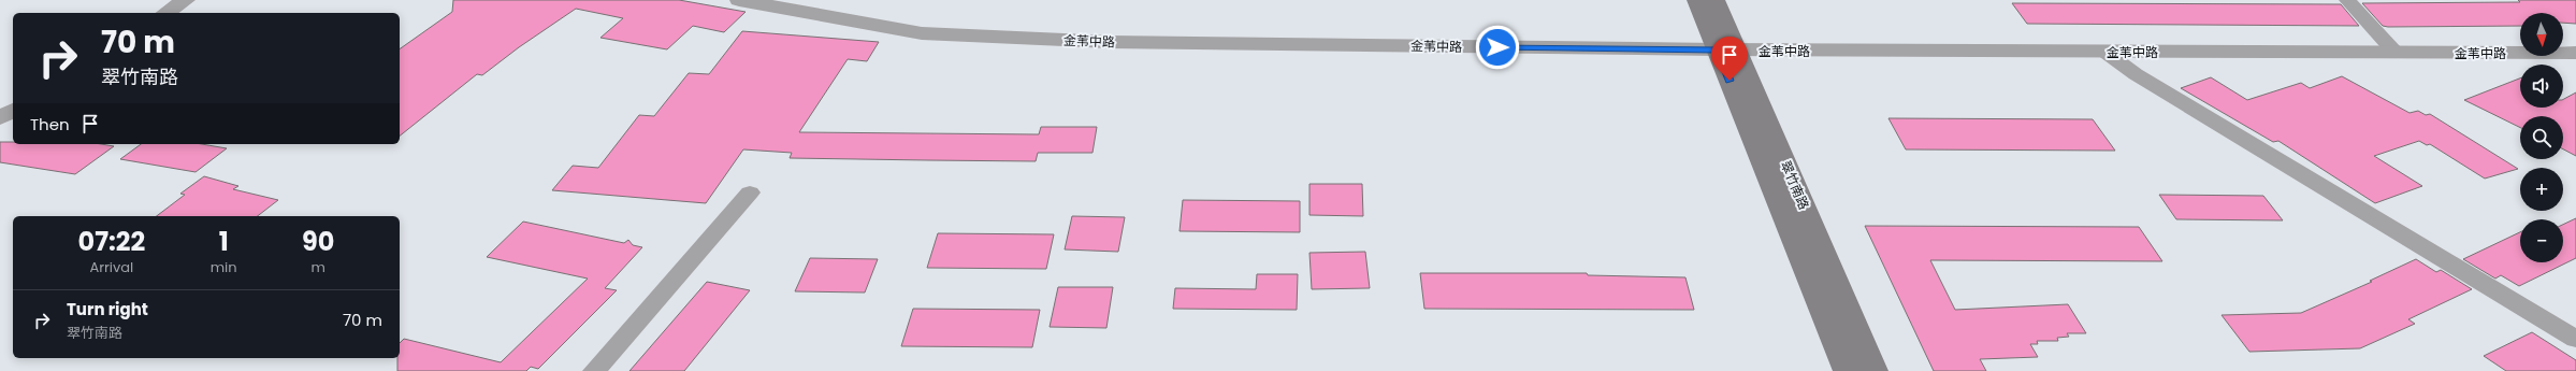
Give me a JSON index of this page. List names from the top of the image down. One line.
{"streets":{"main road":["翠竹南路"],"street":["金苇中路"]},"crossings":[["金苇中路","翠竹南路"]],"north":"bottom","page":{"map_buttons":["+","−"],"turn":["70 m","翠竹南路"],"then":"Then","eta":["07:22","Arrival","1","min","90","m"],"list":[{"name":"Turn right","note":"翠竹南路","value":"70 m"}]}}
